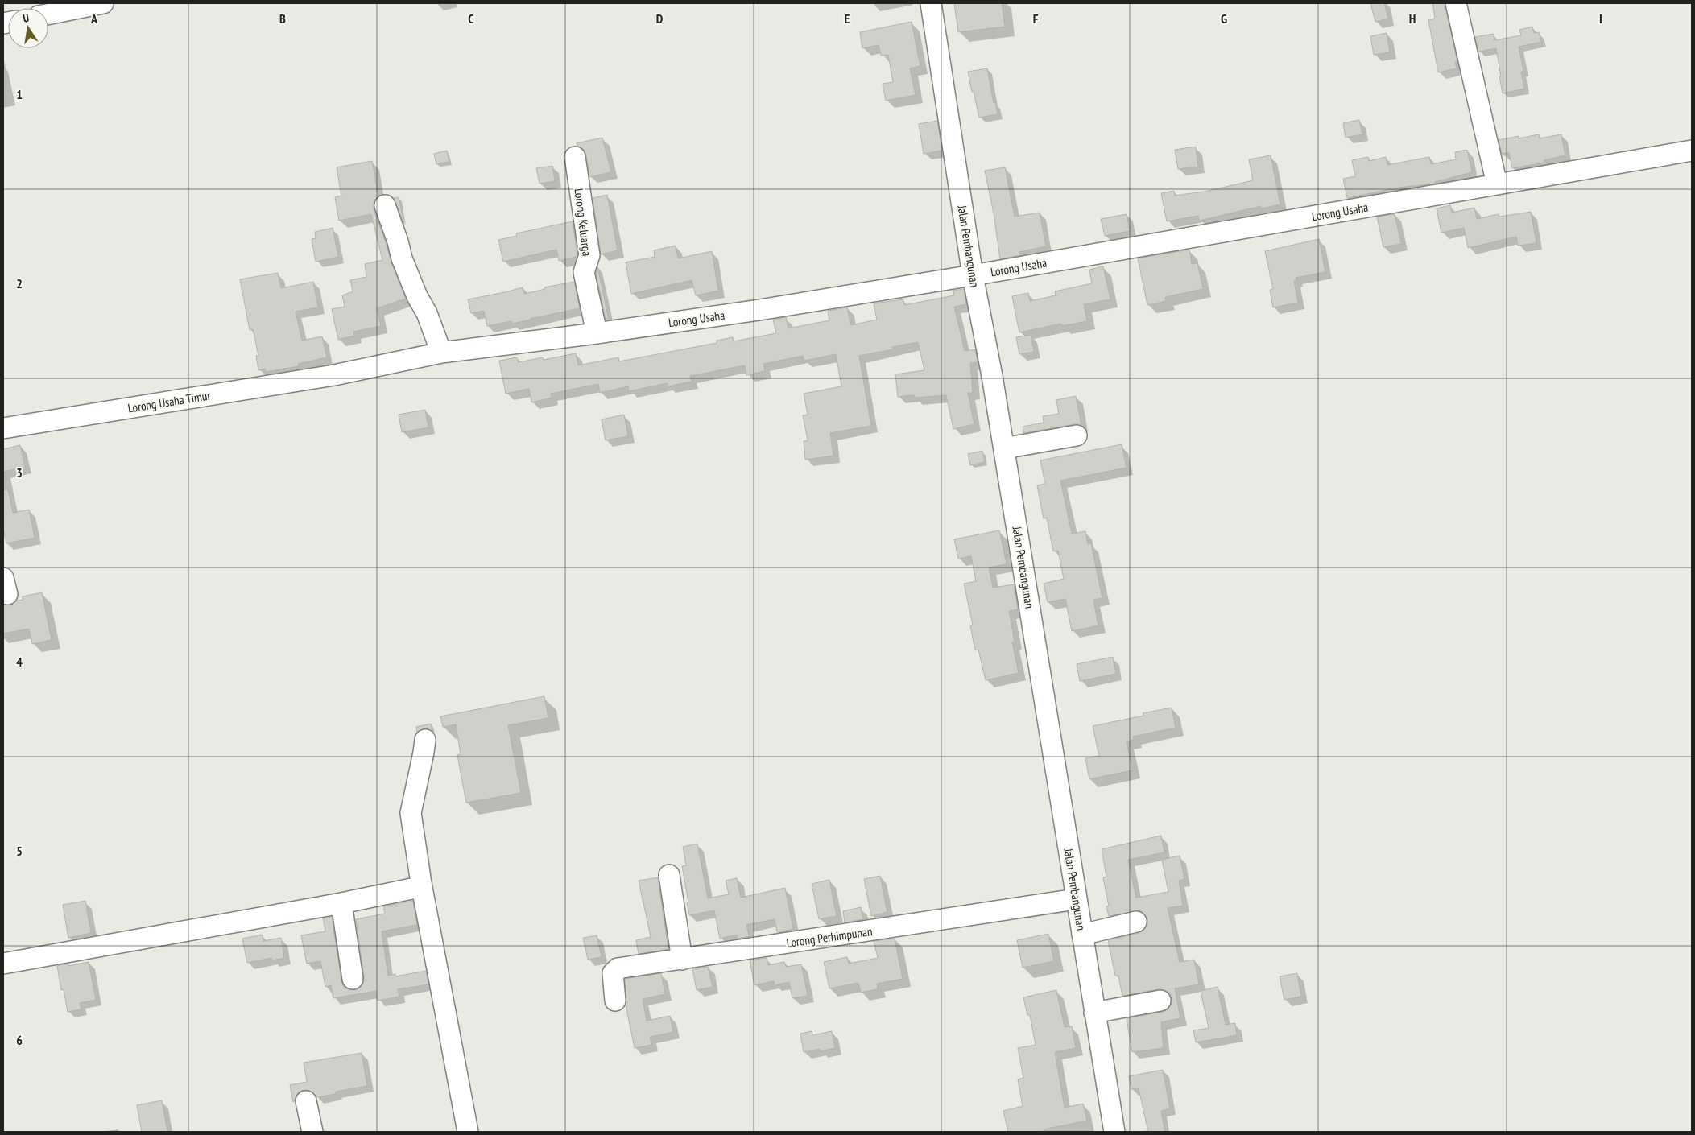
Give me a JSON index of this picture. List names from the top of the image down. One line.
{"streets":{"street":["Lorong Usaha","Lorong Keluarga","Jalan Pembangunan","Lorong Usaha Timur","Lorong Perhimpunan"]},"crossings":[["Lorong Usaha","Lorong Keluarga"],["Lorong Usaha","Jalan Pembangunan"],["Lorong Usaha","Lorong Usaha Timur"],["Jalan Pembangunan","Lorong Perhimpunan"]],"north":"top","grid":{"columns":["A","B","C","D","E","F","G","H","I"],"rows":["1","2","3","4","5","6"]}}
